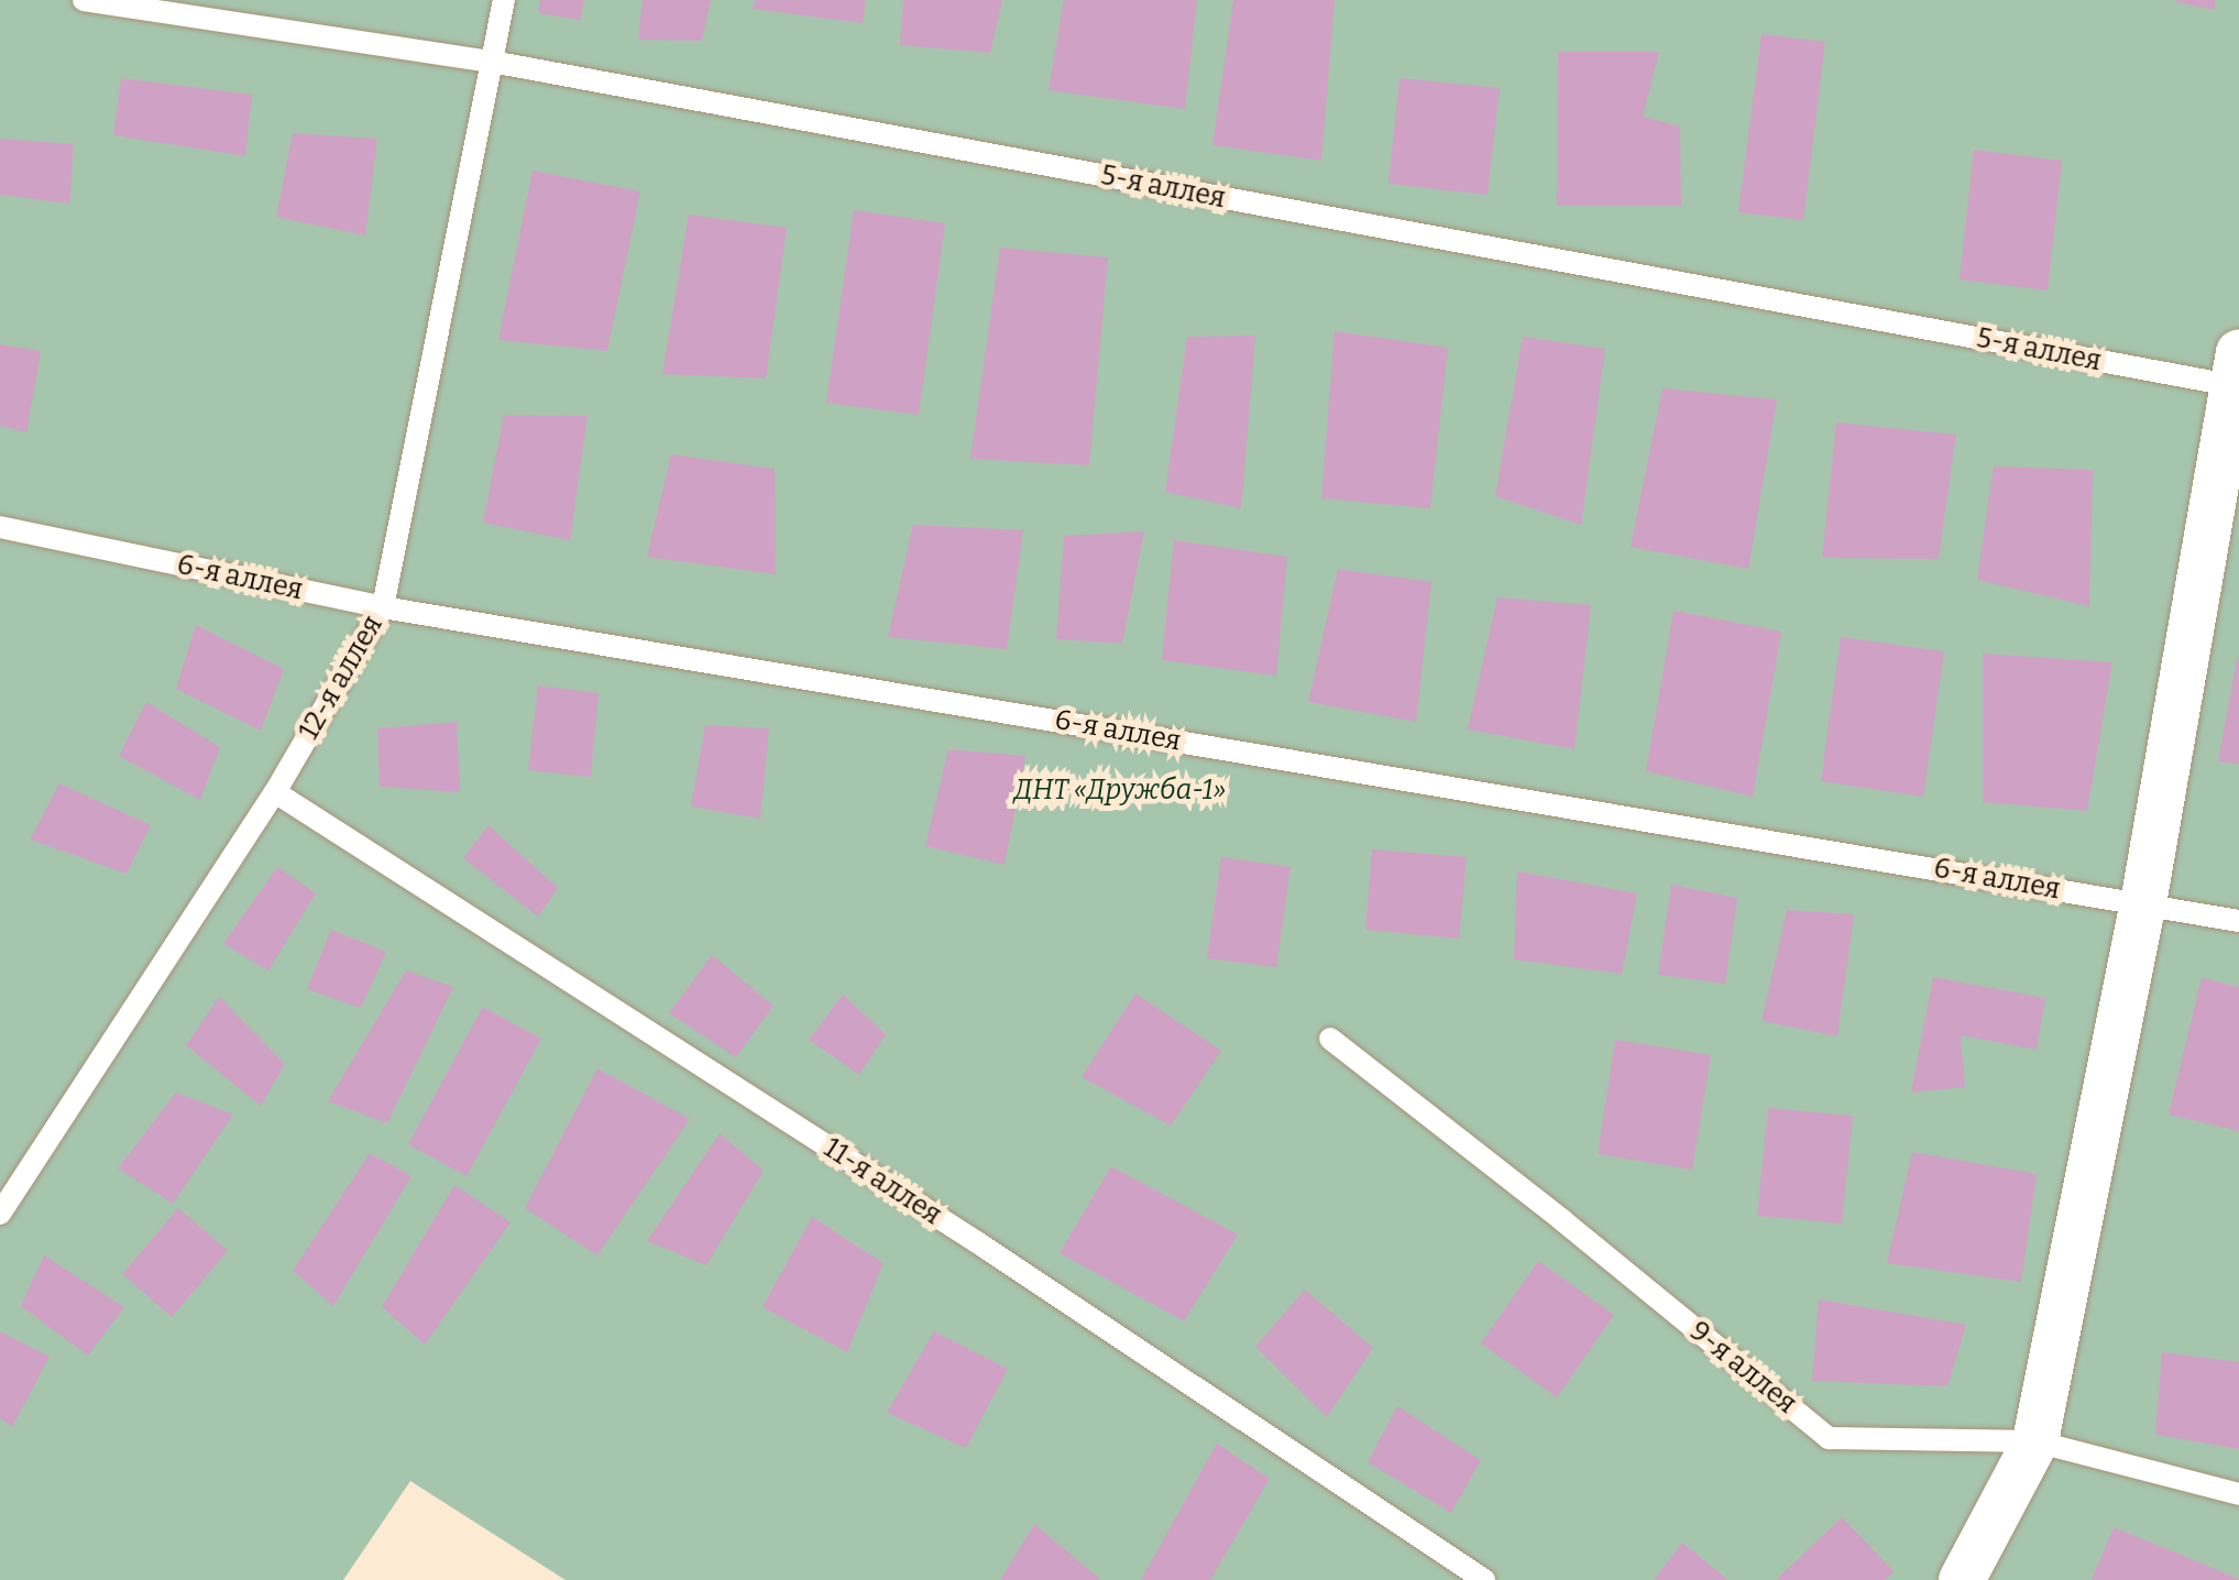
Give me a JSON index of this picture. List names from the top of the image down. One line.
{"streets":{"lane":["5-я аллея","6-я аллея","12-я аллея","11-я аллея","9-я аллея"]},"crossings":[["5-я аллея","12-я аллея"],["6-я аллея","12-я аллея"],["12-я аллея","11-я аллея"]],"parks":["ДНТ «Дружба-1»"]}
